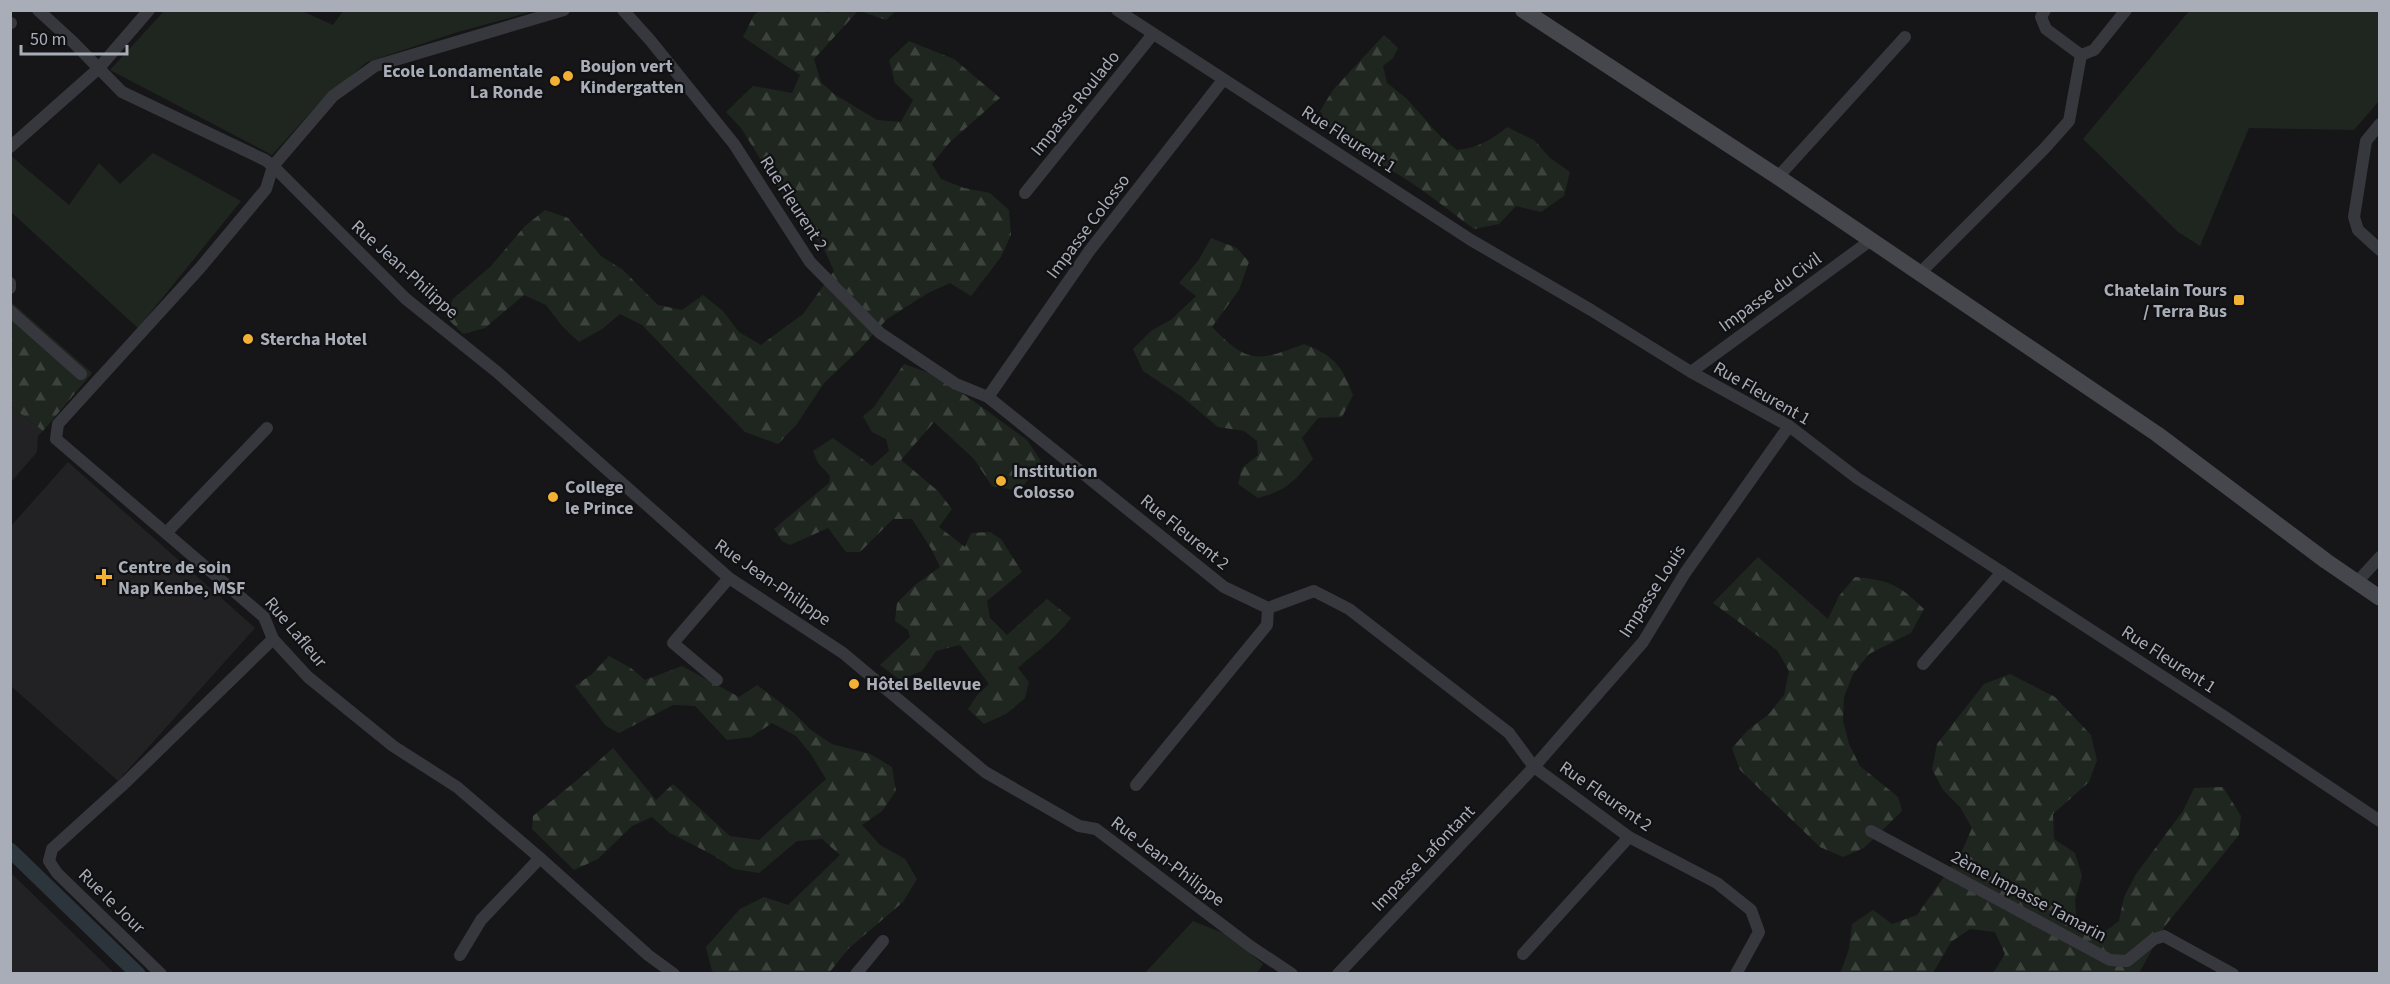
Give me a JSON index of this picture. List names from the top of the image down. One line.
{"streets":{"street":["Impasse Roulado","Rue Fleurent 1","Rue Fleurent 2","Impasse Colosso","Rue Jean-Philippe","Impasse du Civil","Impasse Louis","Rue Lafleur","Impasse Lafontant","2ème Impasse Tamarin","Rue le Jour"]},"crossings":[["Impasse Roulado","Rue Fleurent 1"],["Rue Fleurent 1","Impasse Colosso"],["Rue Fleurent 1","Impasse du Civil"],["Rue Fleurent 1","Impasse Louis"],["Rue Fleurent 2","Impasse Colosso"],["Rue Fleurent 2","Impasse Louis"],["Rue Fleurent 2","Impasse Lafontant"],["Rue Jean-Philippe","Rue Lafleur"],["Impasse Louis","Impasse Lafontant"],["Rue Lafleur","Rue le Jour"]],"places":{"other":["Boujon vert Kindergatten","Ecole Londamentale La Ronde","Stercha Hotel","Institution Colosso","College le Prince","Hôtel Bellevue"],"transit":["Chatelain Tours / Terra Bus"],"health":["Centre de soin Nap Kenbe, MSF"]},"scale_bar":"50 m"}
